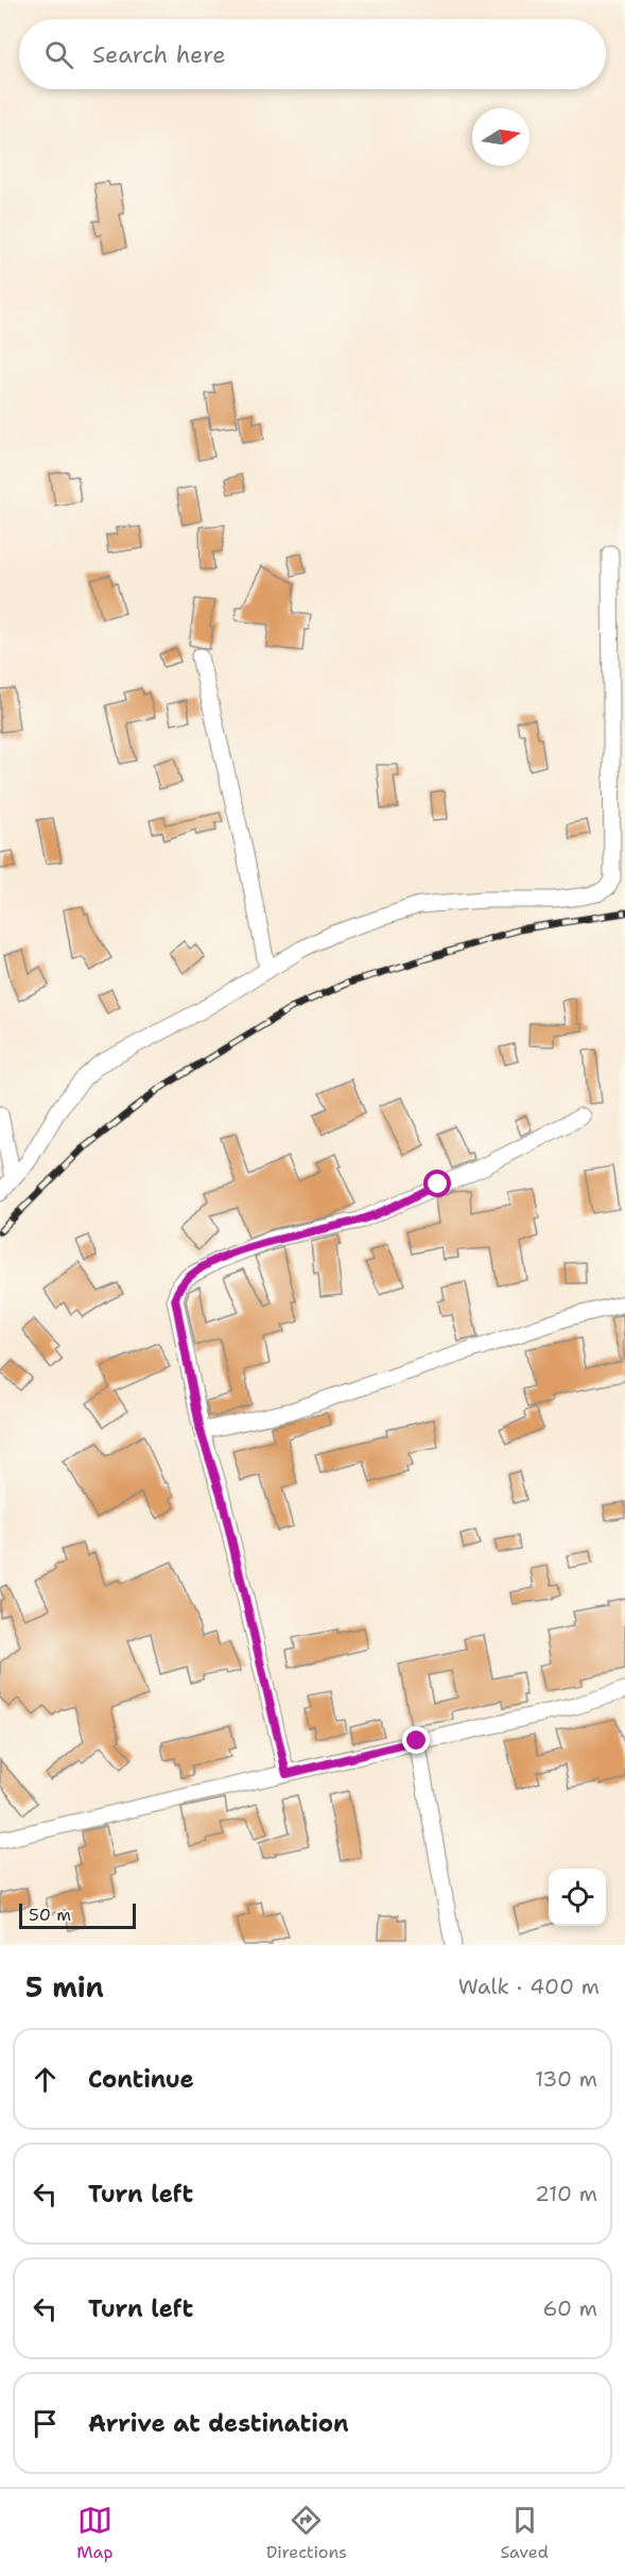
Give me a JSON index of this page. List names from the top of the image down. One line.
{"scale_bar":"50 m","north":"right","page":{"search":"Search here","scale":"50 m","heading":["5 min","Walk · 400 m"],"list":[["Continue","130 m"],["Turn left","210 m"],["Turn left","60 m"],"Arrive at destination"],"nav":["Map","Directions","Saved"]}}
